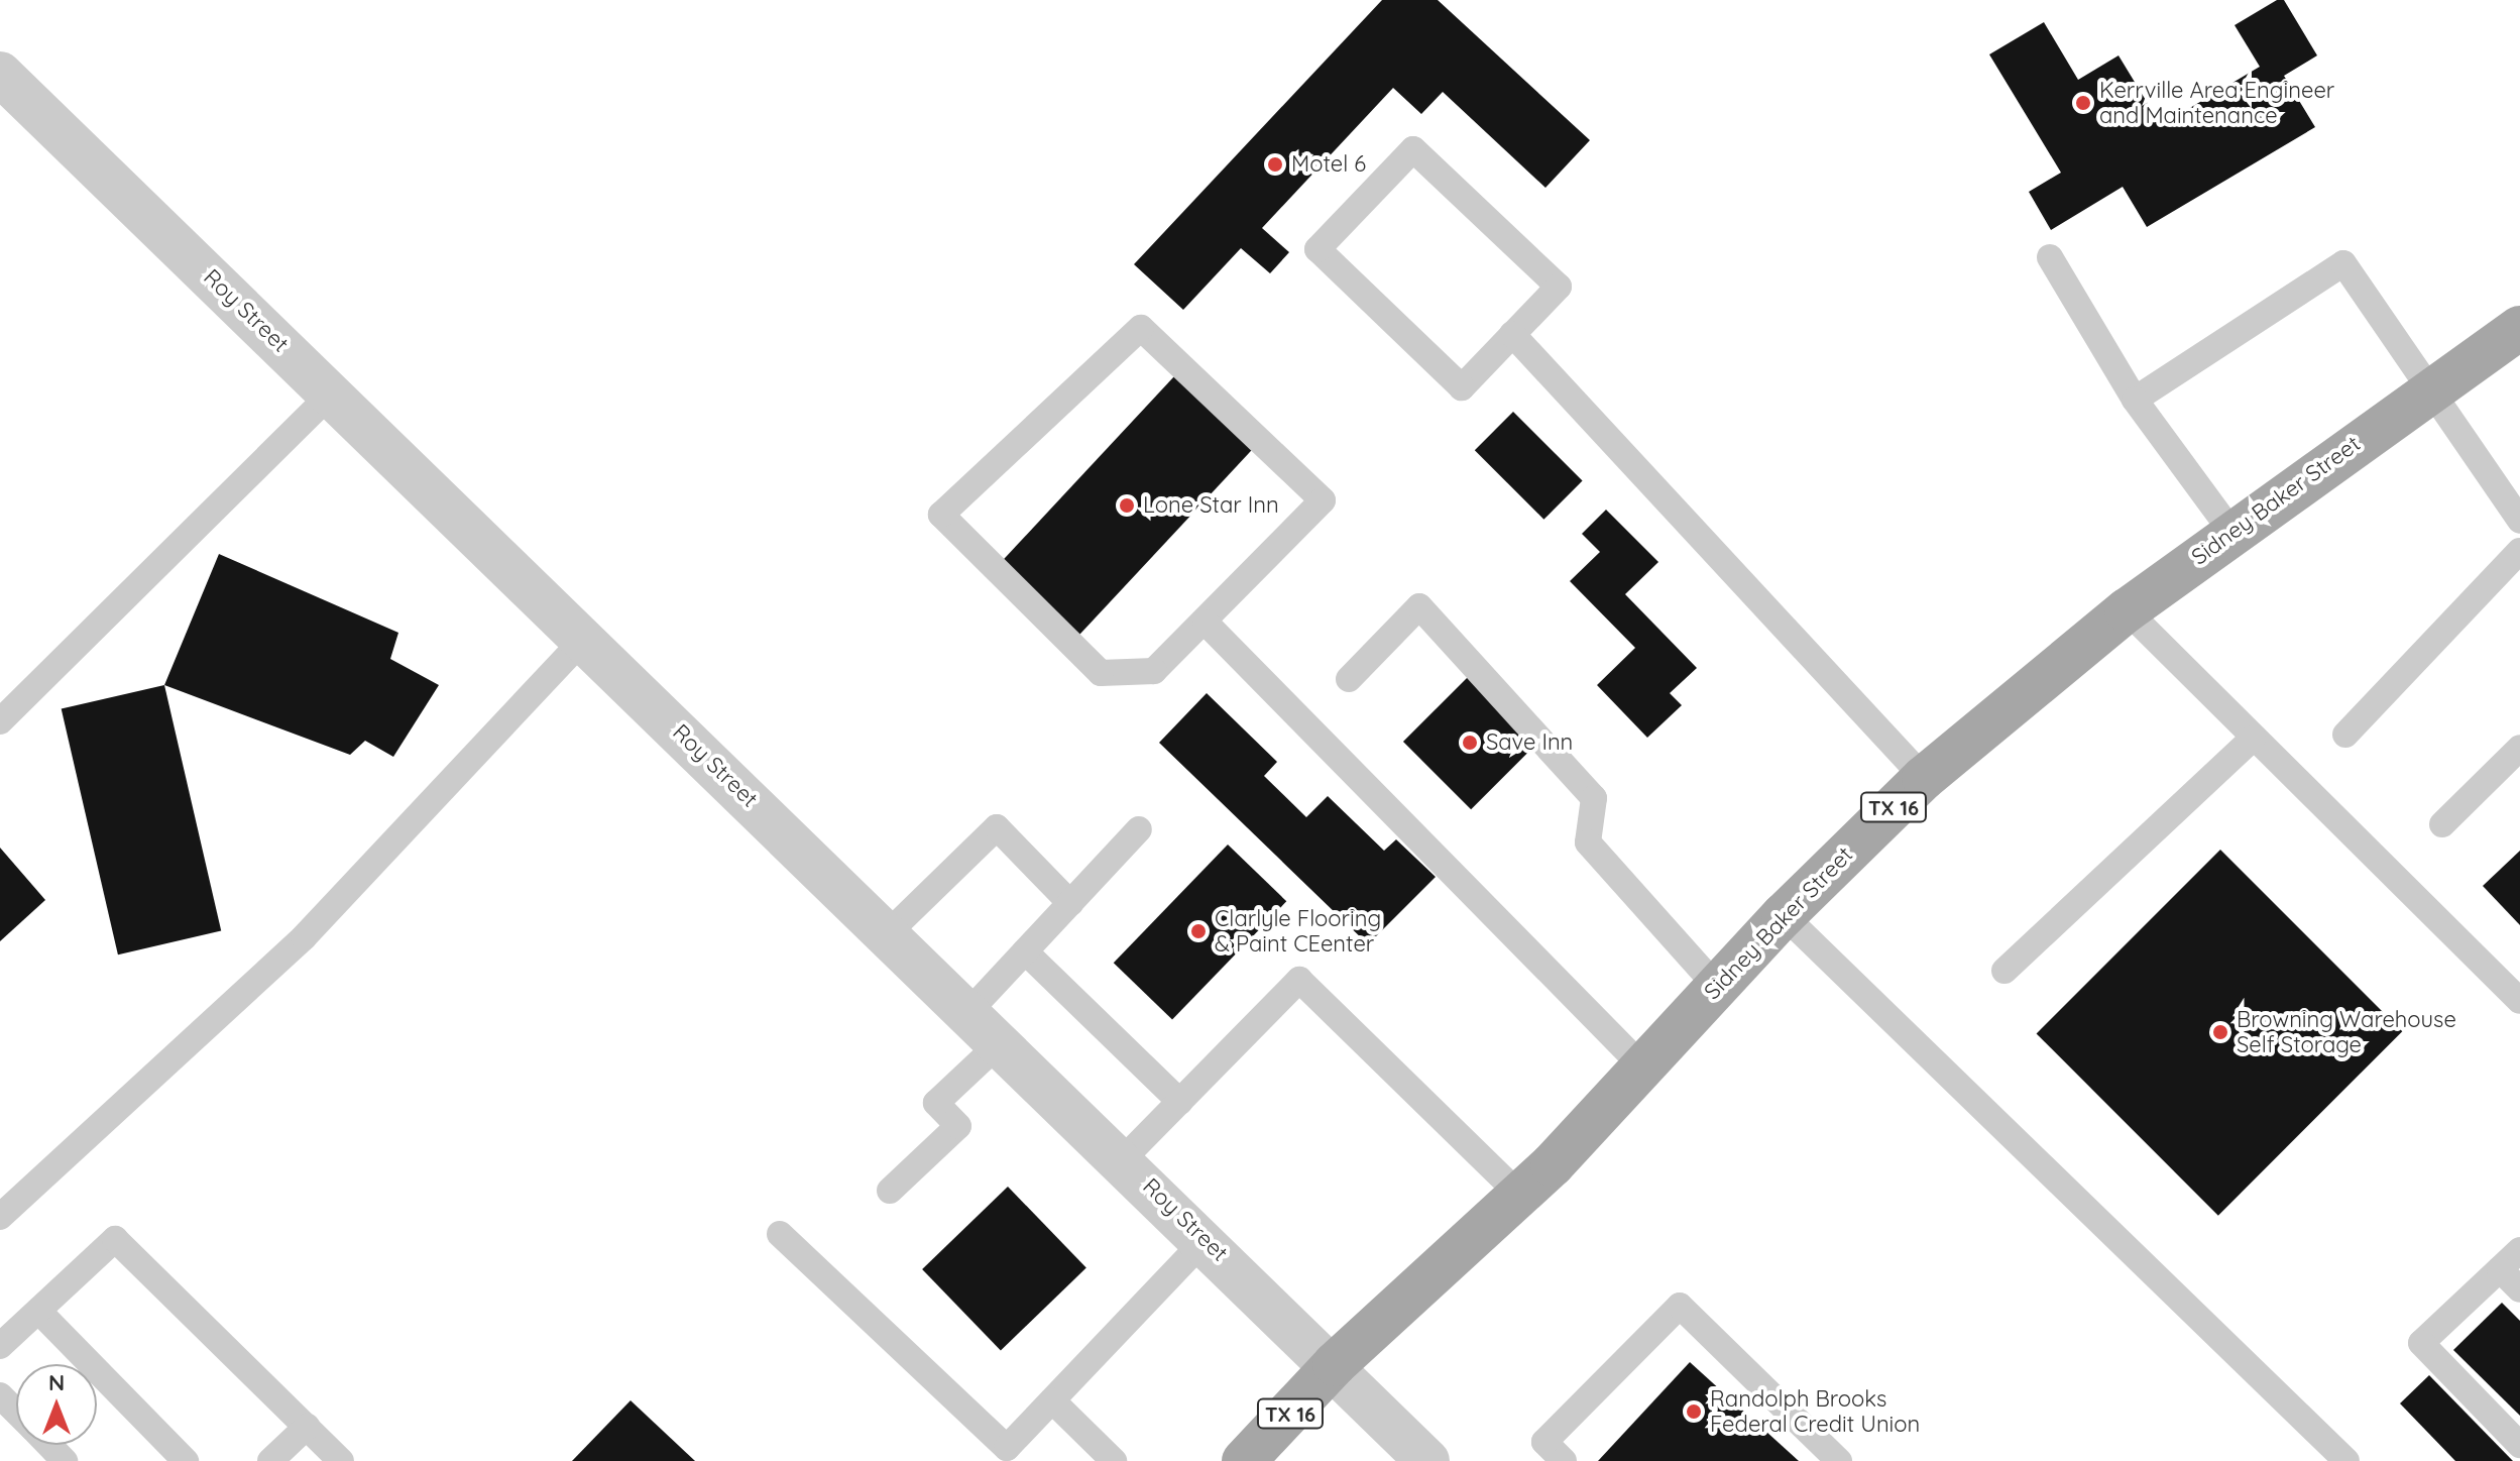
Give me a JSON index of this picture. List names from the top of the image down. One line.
{"streets":{"main road":["Sidney Baker Street","TX 16"],"street":["Roy Street"]},"crossings":[["Roy Street","Sidney Baker Street"]],"places":["Kerrville Area Engineer and Maintenance","Motel 6","Lone Star Inn","Save Inn","Clarlyle Flooring & Paint CEenter","Browning Warehouse Self Storage","Randolph Brooks Federal Credit Union"],"north":"top"}
